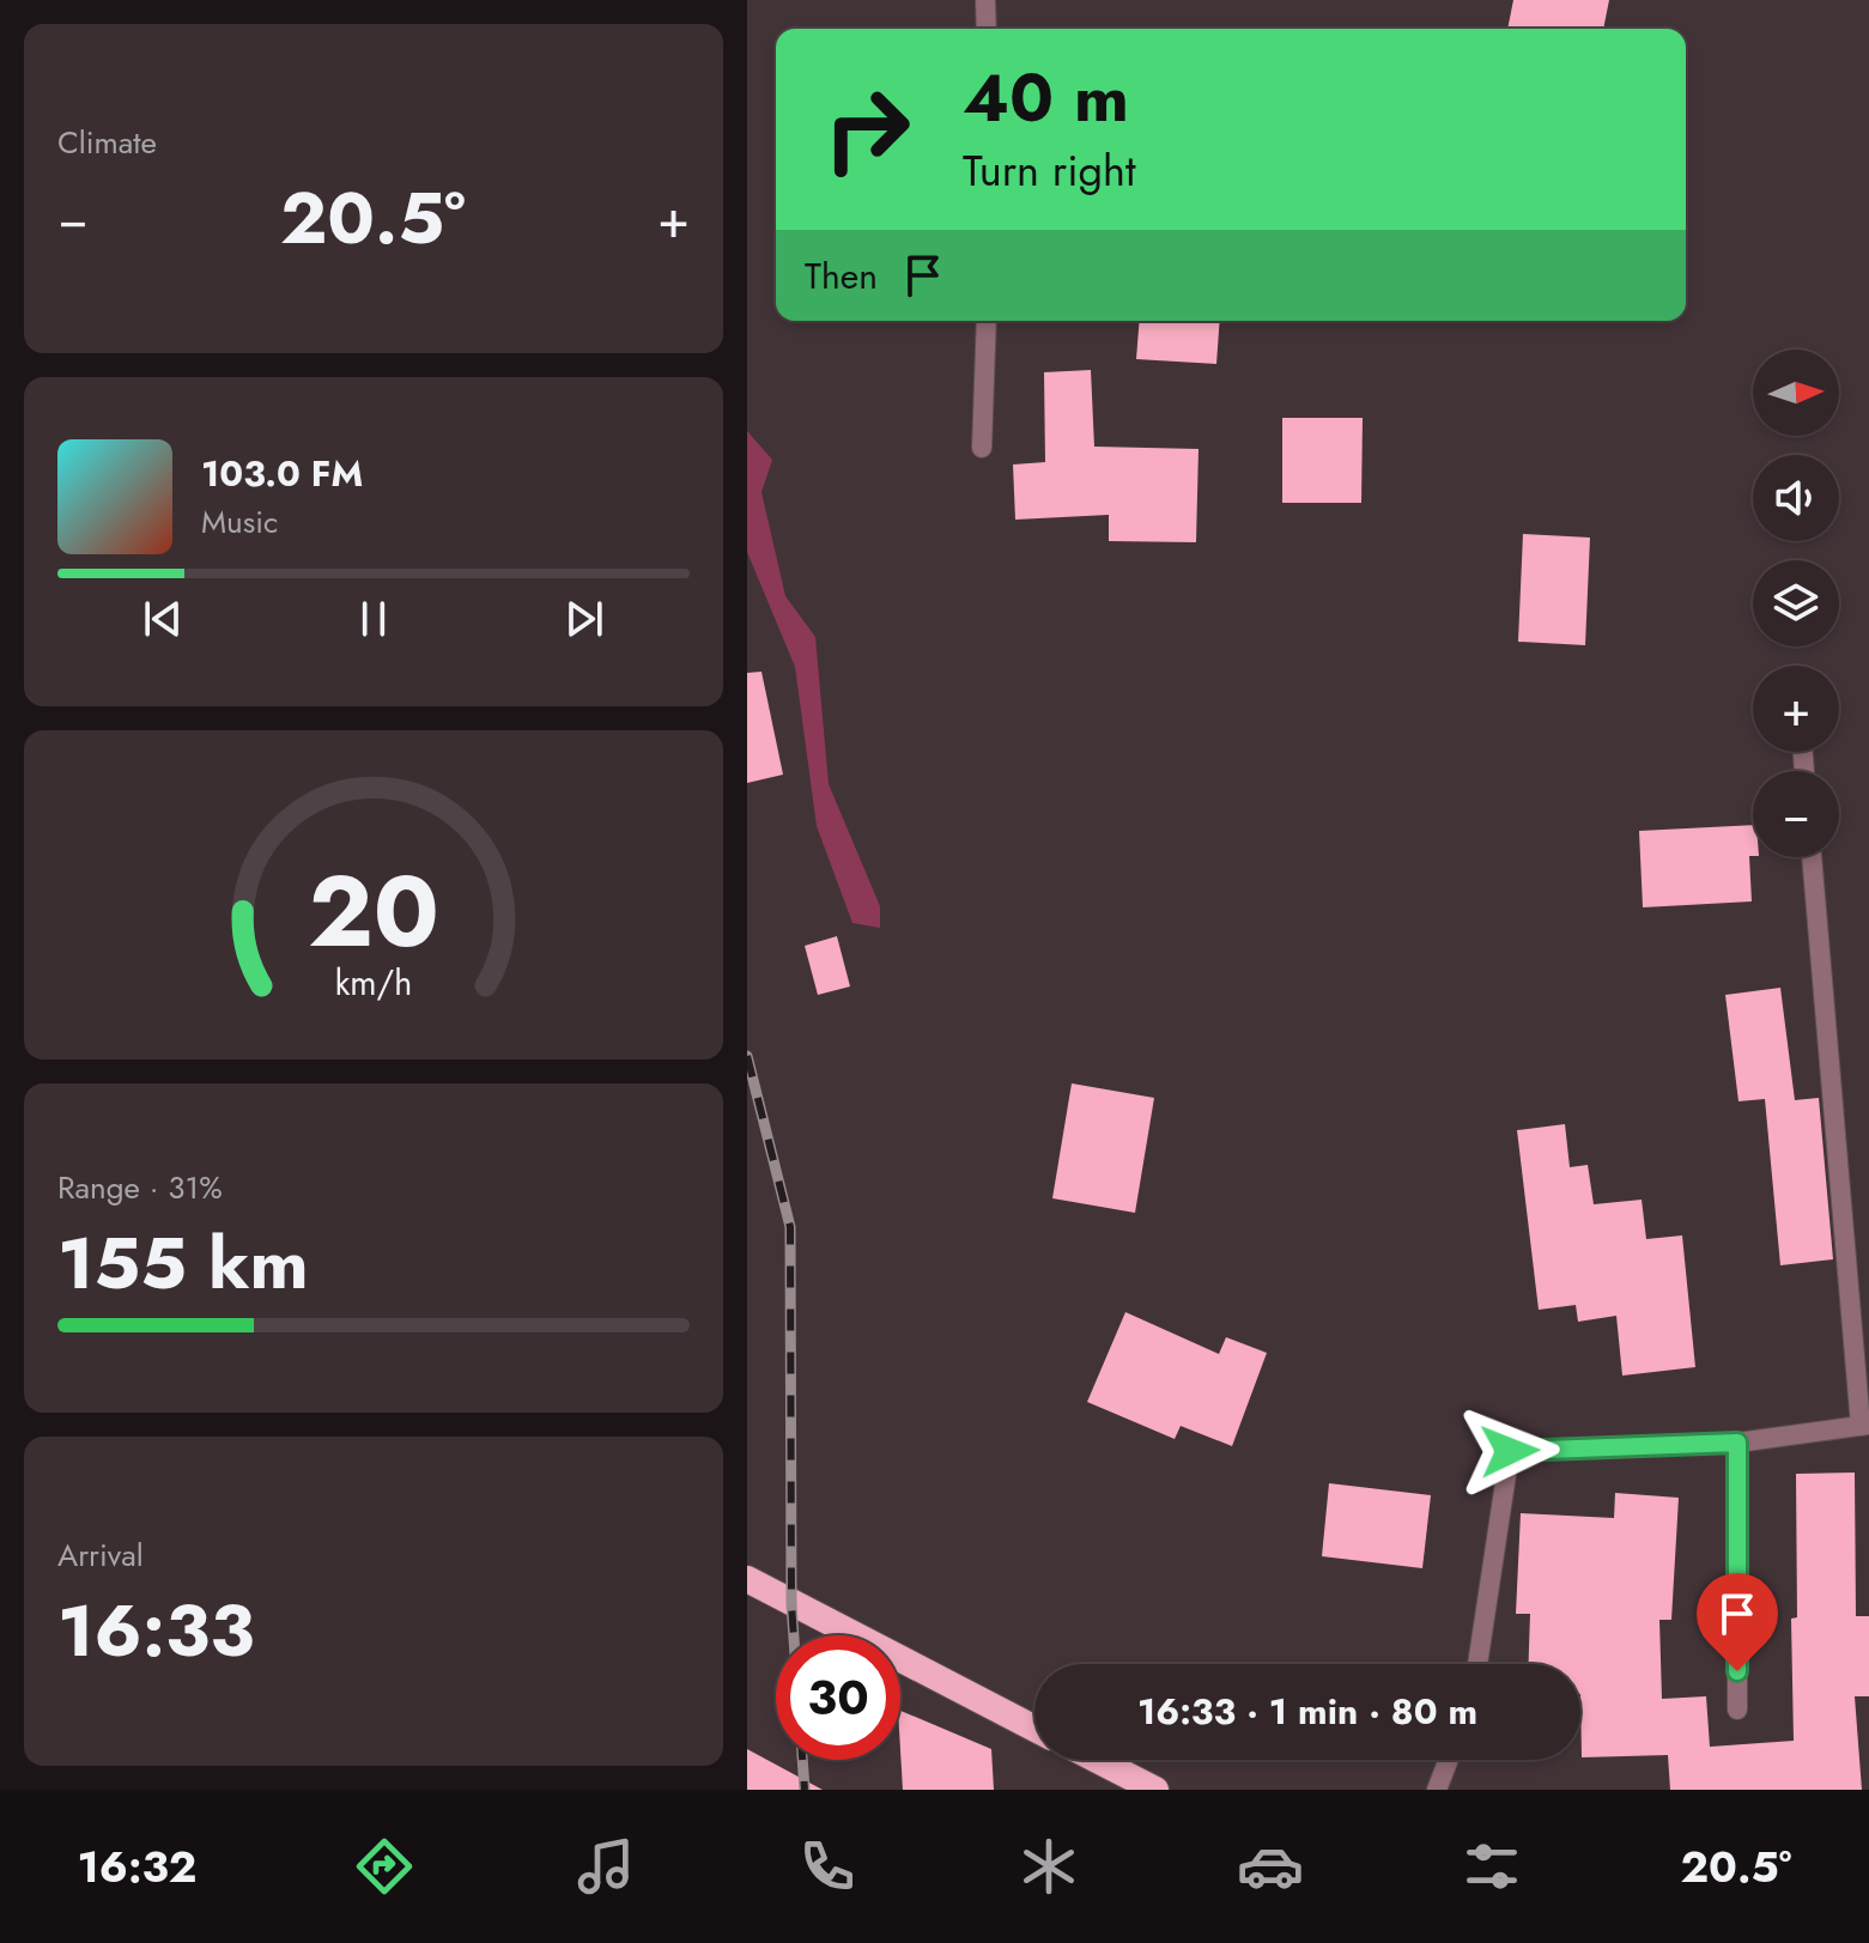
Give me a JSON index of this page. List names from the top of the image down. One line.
{"north":"right","page":{"tile":["Climate",["Range · 31%","155 km"],["Arrival","16:33"]],"turn":["40 m","Turn right"],"heat":["−","20.5°","+"],"then":"Then","map_buttons":["+","−"],"song":["103.0 FM","Music"],"limit":"30","trip":"16:33 · 1 min · 80 m","tabs":["16:32","20.5°"],"gauge":["20","km/h"]}}
